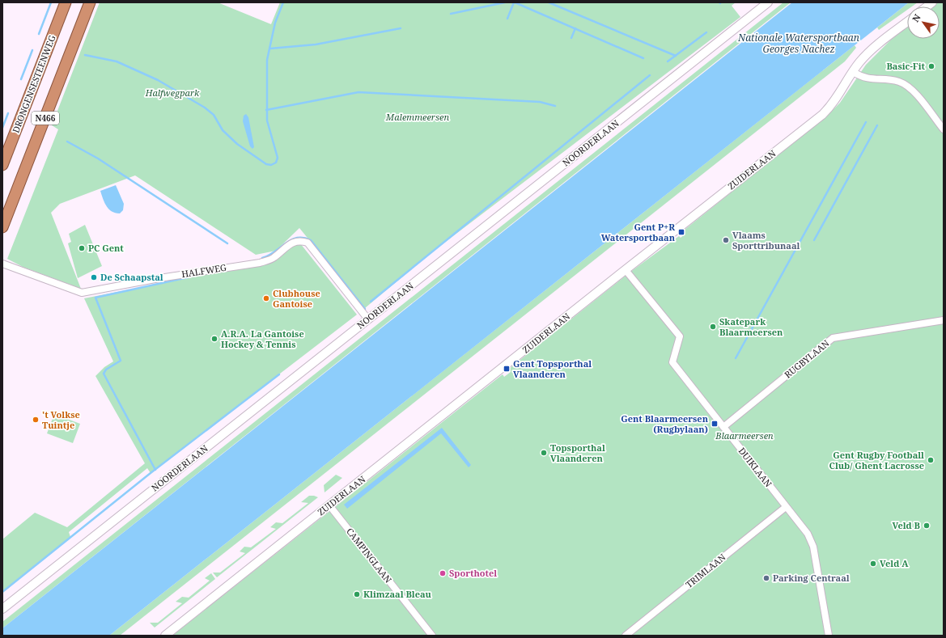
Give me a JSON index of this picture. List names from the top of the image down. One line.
{"streets":{"highway":["DRONGENSESTEENWEG","N466"],"street":["NOORDERLAAN","ZUIDERLAAN","HALFWEG","RUGBYLAAN","DUIKLAAN","CAMPINGLAAN","TRIMLAAN"]},"crossings":[["NOORDERLAAN","HALFWEG"],["ZUIDERLAAN","DUIKLAAN"],["ZUIDERLAAN","CAMPINGLAAN"],["RUGBYLAAN","DUIKLAAN"],["DUIKLAAN","TRIMLAAN"]],"water":["Nationale Watersportbaan Georges Nachez"],"parks":["Halfwegpark","Malemmeersen","Blaarmeersen"],"places":{"other":["Basic-Fit","Vlaams Sporttribunaal","PC Gent","De Schaapstal","Clubhouse Gantoise","Skatepark Blaarmeersen","A.R.A. La Gantoise Hockey & Tennis","'t Volkse Tuintje","Topsporthal Vlaanderen","Gent Rugby Football Club/ Ghent Lacrosse","Veld B","Veld A","Sporthotel","Parking Centraal","Klimzaal Bleau"],"transit":["Gent P+R Watersportbaan","Gent Topsporthal Vlaanderen","Gent Blaarmeersen (Rugbylaan)"]},"north":"top left"}
